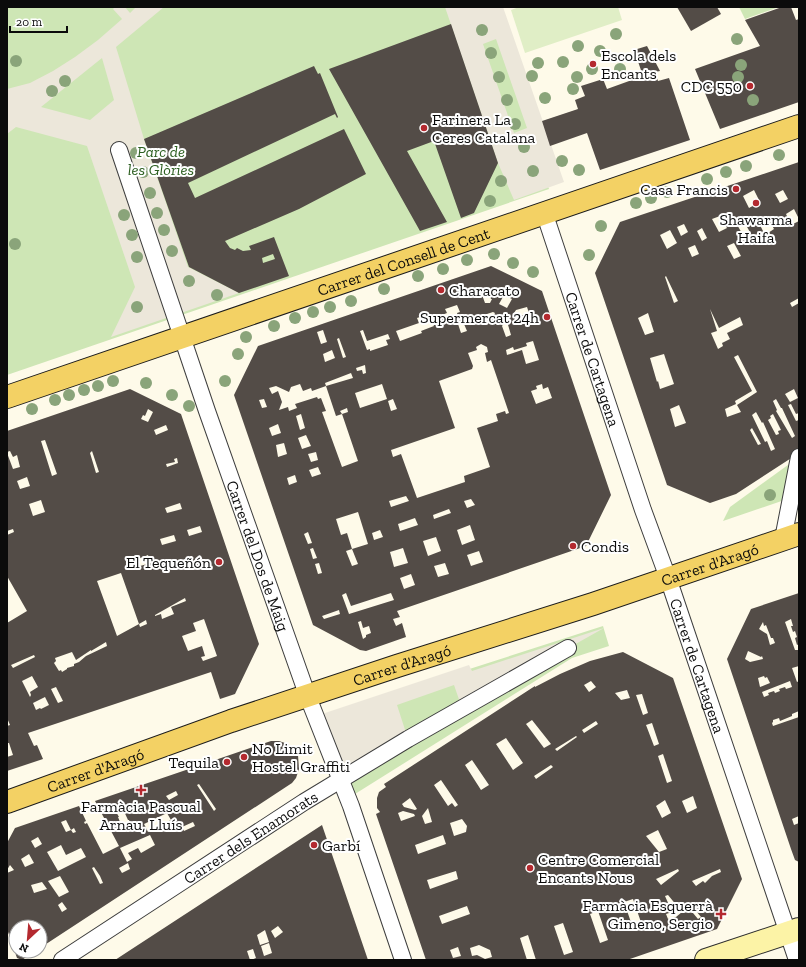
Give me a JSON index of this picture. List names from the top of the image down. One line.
{"streets":{"main road":["Carrer del Consell de Cent","Carrer d'Aragó"],"street":["Carrer de Cartagena","Carrer del Dos de Maig","Carrer dels Enamorats"]},"crossings":[["Carrer del Consell de Cent","Carrer de Cartagena"],["Carrer del Consell de Cent","Carrer del Dos de Maig"],["Carrer de Cartagena","Carrer d'Aragó"],["Carrer del Dos de Maig","Carrer d'Aragó"],["Carrer del Dos de Maig","Carrer dels Enamorats"]],"parks":["Parc de les Glòries"],"places":{"other":["Escola dels Encants","CDC 550","Farinera La Ceres Catalana","Casa Francis","Shawarma Haifa","Characato","Supermercat 24h","Condis","El Tequeñón","No Limit Hostel Graffiti","Tequila","Garbí","Centre Comercial Encants Nous"],"health":["Farmàcia Pascual Arnau, Lluís","Farmàcia Esquerrà Gimeno, Sergio"]},"scale_bar":"20 m","north":"bottom left"}
